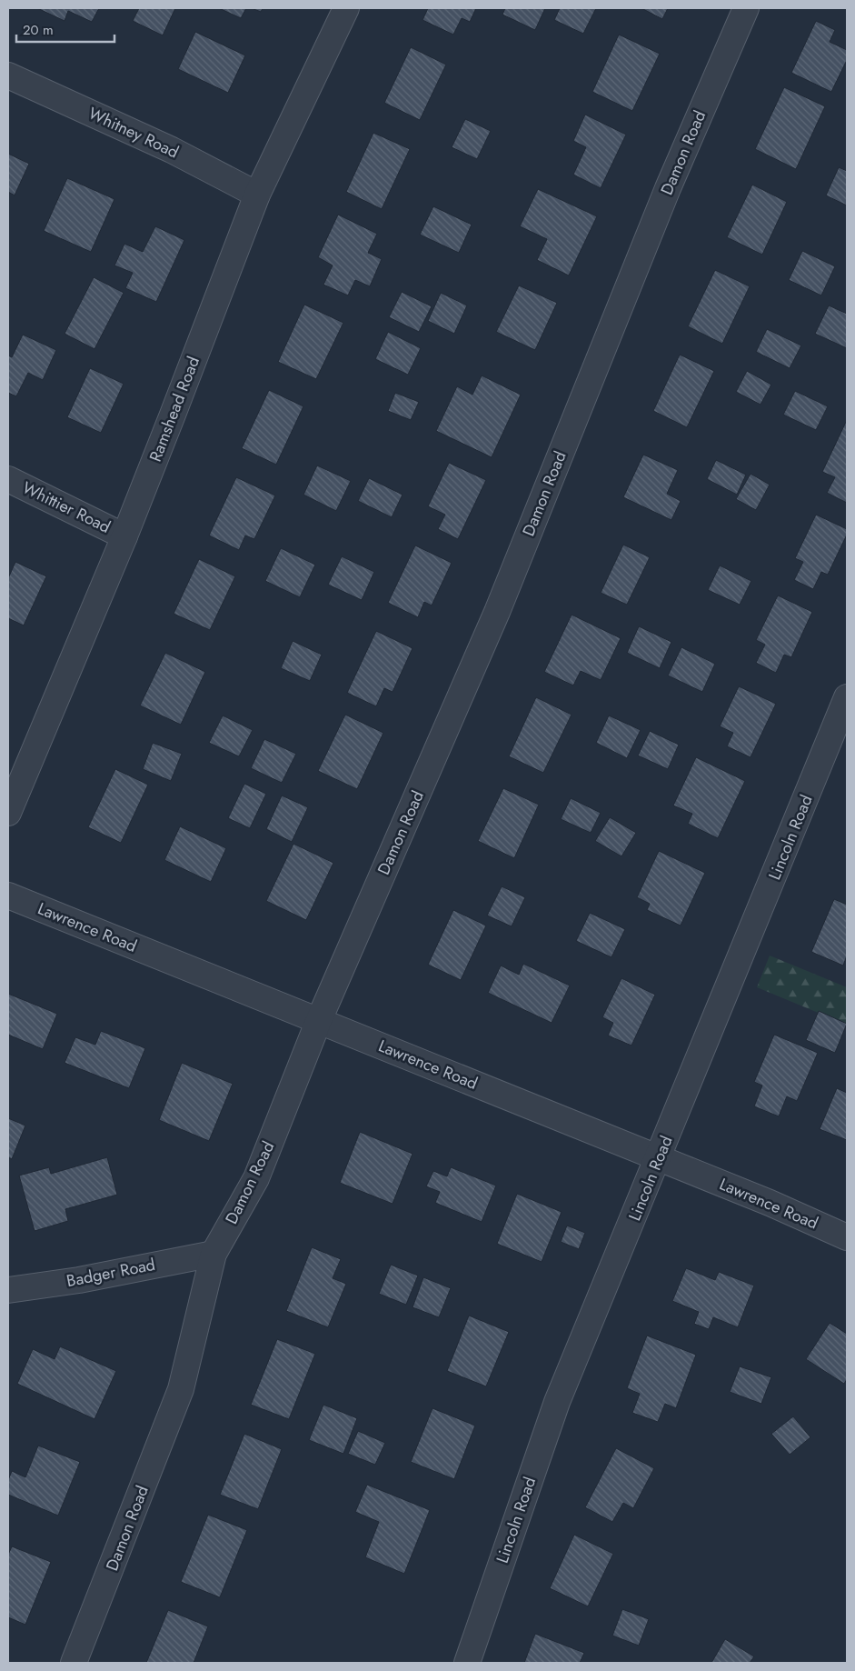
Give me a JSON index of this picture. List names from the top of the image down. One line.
{"streets":{"street":["Whitney Road","Damon Road","Ramshead Road","Whittier Road","Lincoln Road","Lawrence Road","Badger Road"]},"crossings":[["Whitney Road","Ramshead Road"],["Damon Road","Lawrence Road"],["Damon Road","Badger Road"],["Ramshead Road","Whittier Road"],["Lincoln Road","Lawrence Road"]],"scale_bar":"20 m"}
